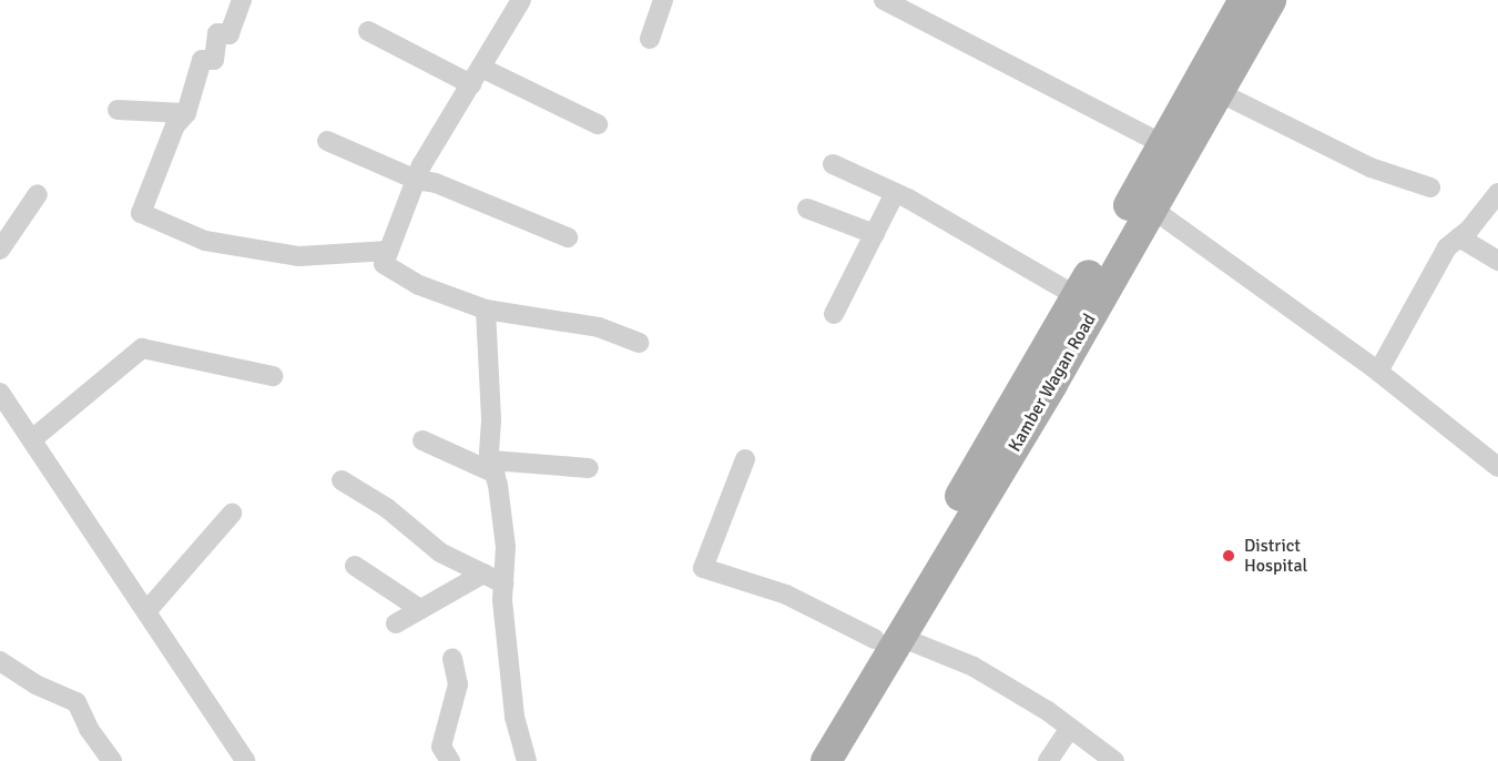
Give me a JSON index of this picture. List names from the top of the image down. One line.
{"streets":{"main road":["Kamber Wagan Road"]},"places":["District Hospital"]}
